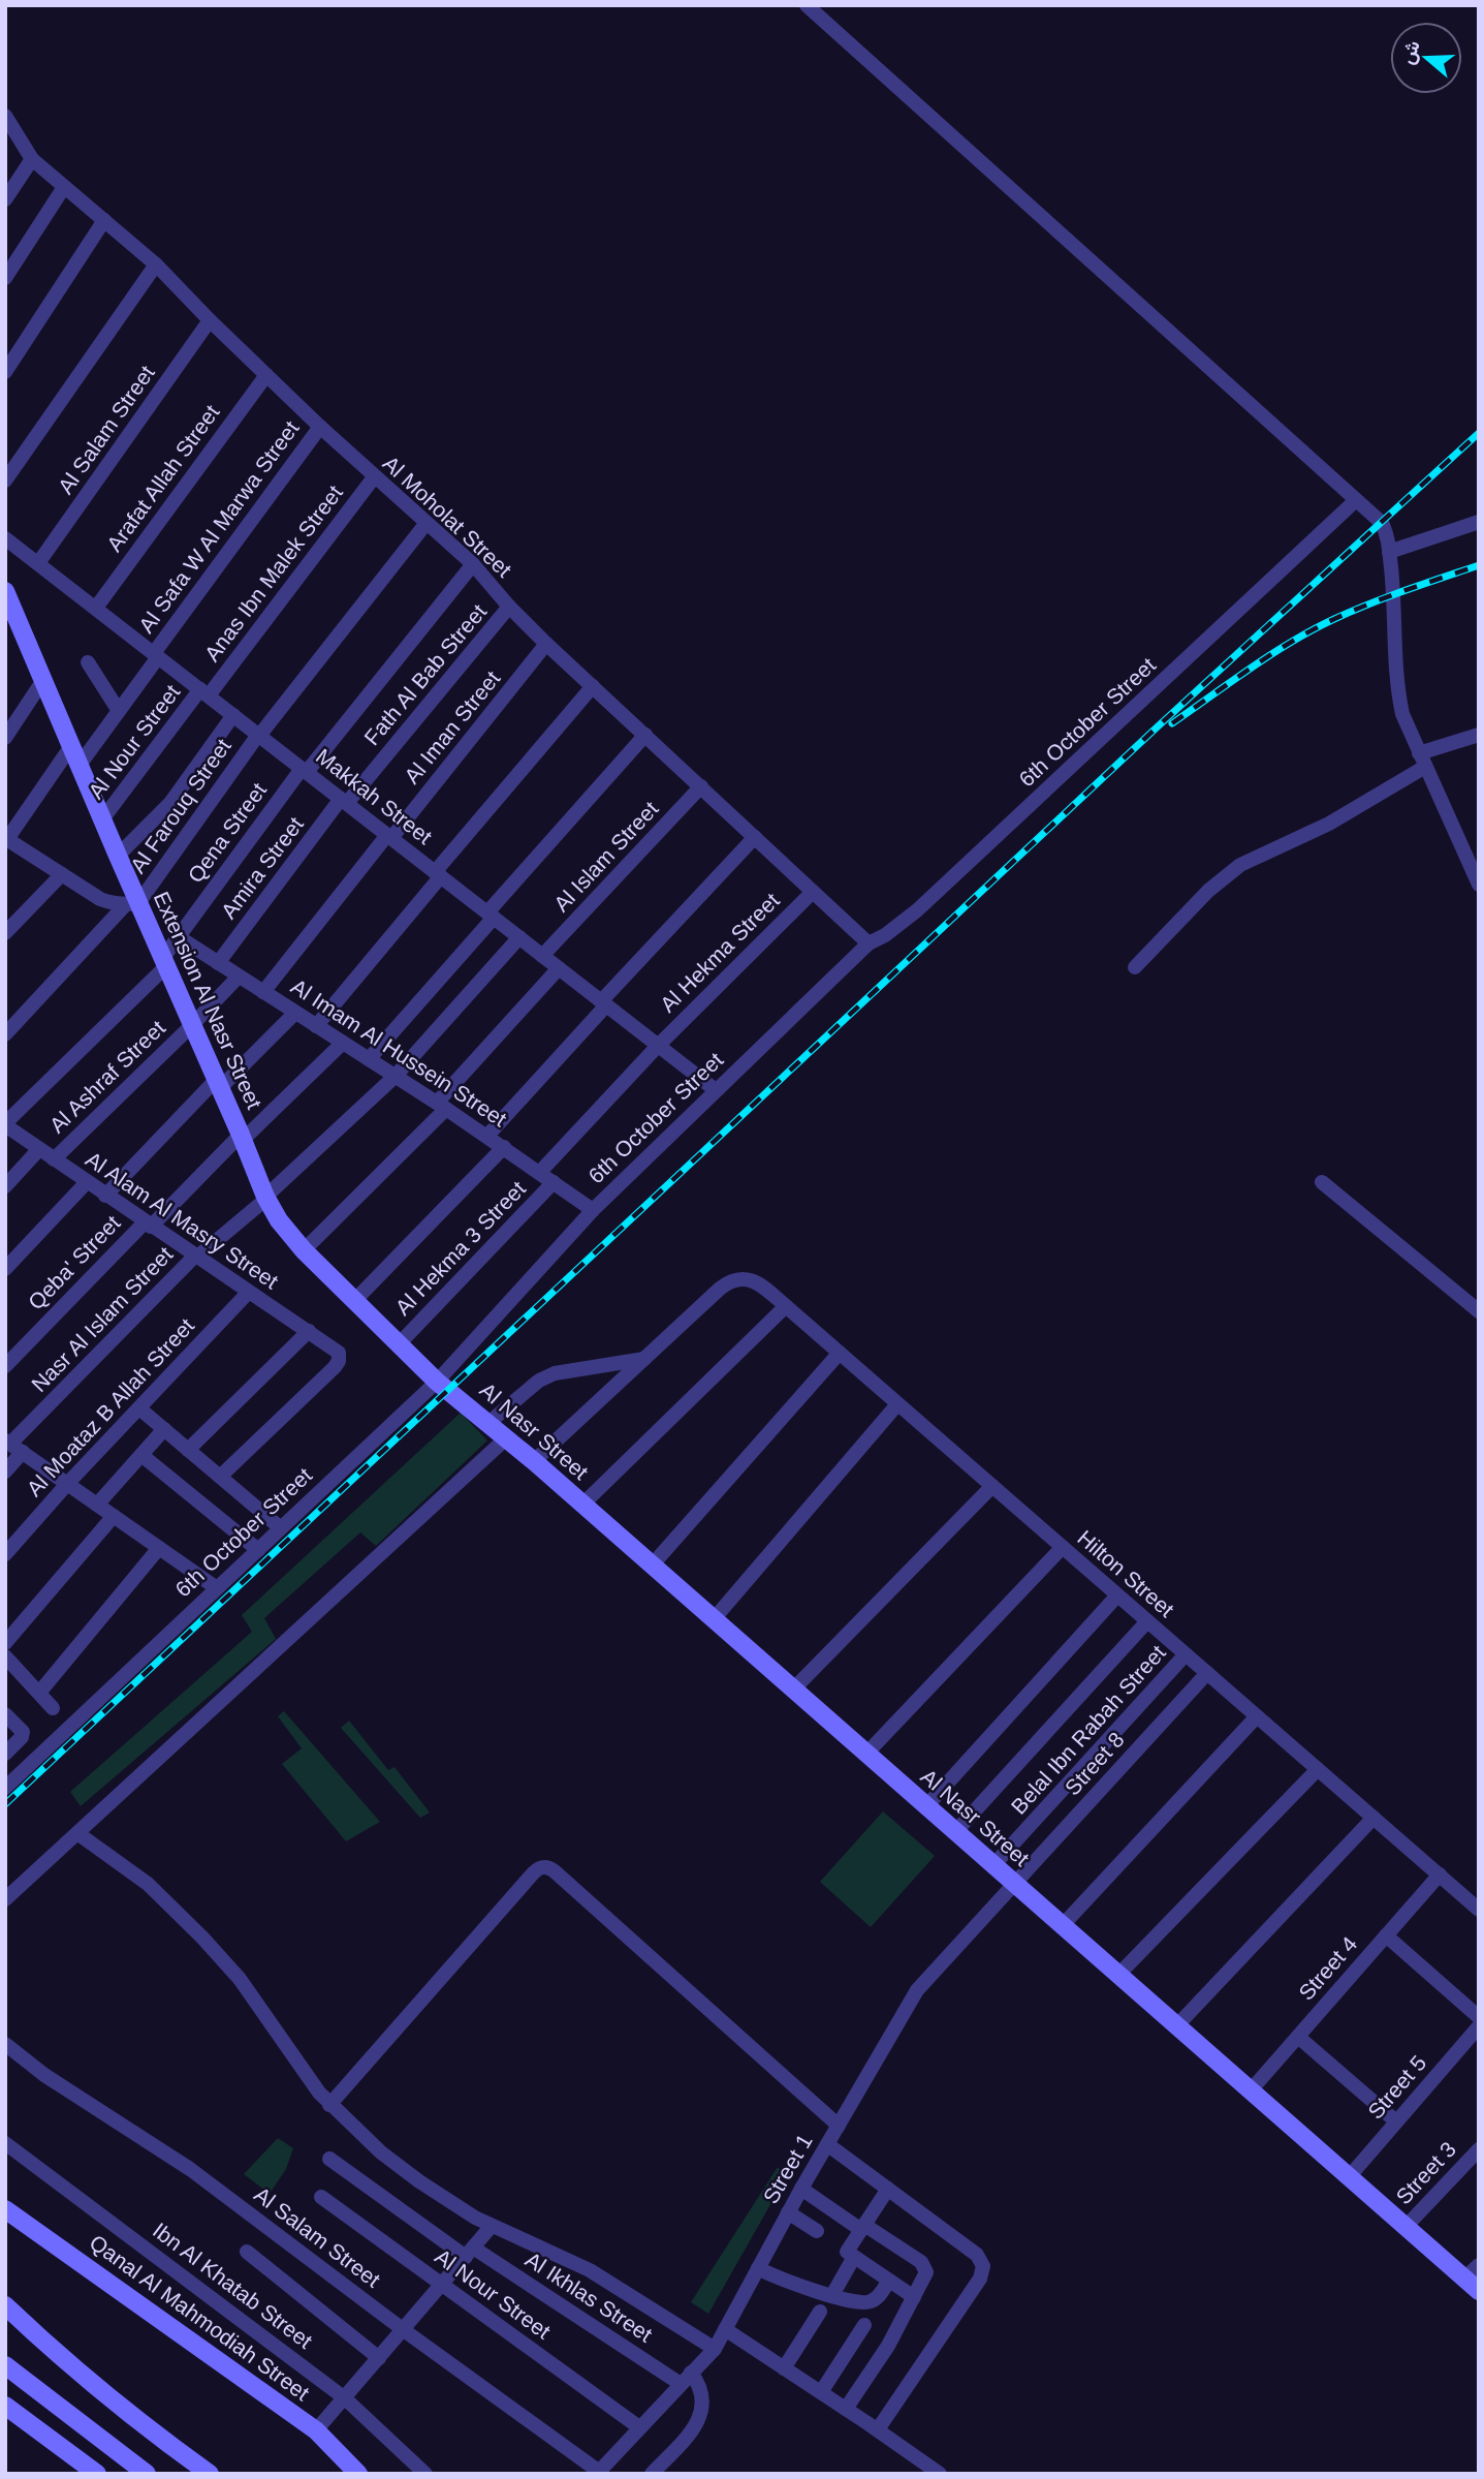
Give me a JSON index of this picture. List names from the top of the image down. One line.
{"streets":{"street":["Al Salam Street","Arafat Allah Street","Al Moholat Street","Al Safa W Al Marwa Street","Anas Ibn Malek Street","Fath Al Bab Street","6th October Street","Al Iman Street","Al Nour Street","Makkah Street","Al Farouq Street","Qena Street","Al Islam Street","Amira Street","Al Hekma Street","Extension Al Nasr Street","Al Imam Al Hussein Street","Al Ashraf Street","Al Alam Al Masry Street","Al Hekma 3 Street","Qeba' Street","Nasr Al Islam Street","Al Moataz B Allah Street","Al Nasr Street","Hilton Street","Belal Ibn Rabah Street","Street 8","Street 4","Street 5","Street 1","Street 3","Ibn Al Khatab Street","Al Ikhlas Street","Qanal Al Mahmodiah Street"]},"crossings":[["Al Salam Street","Al Moholat Street"],["Al Salam Street","Makkah Street"],["Al Salam Street","Street 1"],["Arafat Allah Street","Al Moholat Street"],["Arafat Allah Street","Makkah Street"],["Al Moholat Street","Al Safa W Al Marwa Street"],["Al Moholat Street","Anas Ibn Malek Street"],["Al Moholat Street","Fath Al Bab Street"],["Al Moholat Street","6th October Street"],["Al Moholat Street","Al Iman Street"],["Al Moholat Street","Al Farouq Street"],["Al Moholat Street","Qena Street"],["Al Moholat Street","Al Islam Street"],["Al Moholat Street","Al Hekma Street"],["Al Safa W Al Marwa Street","Makkah Street"],["Al Safa W Al Marwa Street","Extension Al Nasr Street"],["Anas Ibn Malek Street","Al Nour Street"],["Anas Ibn Malek Street","Makkah Street"],["Fath Al Bab Street","Makkah Street"],["Fath Al Bab Street","Amira Street"],["6th October Street","Makkah Street"],["6th October Street","Extension Al Nasr Street"],["6th October Street","Al Imam Al Hussein Street"],["6th October Street","Al Nasr Street"],["Al Iman Street","Makkah Street"],["Al Iman Street","Al Imam Al Hussein Street"],["Al Nour Street","Makkah Street"],["Al Nour Street","Extension Al Nasr Street"],["Al Nour Street","Street 1"],["Makkah Street","Al Farouq Street"],["Makkah Street","Qena Street"],["Makkah Street","Al Islam Street"],["Makkah Street","Amira Street"],["Makkah Street","Al Hekma Street"],["Makkah Street","Nasr Al Islam Street"],["Al Farouq Street","Extension Al Nasr Street"],["Qena Street","Extension Al Nasr Street"],["Qena Street","Al Imam Al Hussein Street"],["Qena Street","Al Alam Al Masry Street"],["Amira Street","Al Imam Al Hussein Street"],["Al Hekma Street","Al Imam Al Hussein Street"],["Extension Al Nasr Street","Al Ashraf Street"],["Extension Al Nasr Street","Al Hekma 3 Street"],["Extension Al Nasr Street","Qeba' Street"],["Extension Al Nasr Street","Nasr Al Islam Street"],["Extension Al Nasr Street","Al Nasr Street"],["Al Imam Al Hussein Street","Al Ashraf Street"],["Al Imam Al Hussein Street","Al Hekma 3 Street"],["Al Imam Al Hussein Street","Qeba' Street"],["Al Imam Al Hussein Street","Nasr Al Islam Street"],["Al Ashraf Street","Al Alam Al Masry Street"],["Al Alam Al Masry Street","Qeba' Street"],["Al Alam Al Masry Street","Nasr Al Islam Street"],["Al Alam Al Masry Street","Al Moataz B Allah Street"],["Al Nasr Street","Belal Ibn Rabah Street"],["Al Nasr Street","Street 8"],["Al Nasr Street","Street 4"],["Al Nasr Street","Street 5"],["Al Nasr Street","Street 1"],["Al Nasr Street","Street 3"],["Hilton Street","Belal Ibn Rabah Street"],["Hilton Street","Street 8"],["Hilton Street","Street 4"],["Street 8","Street 1"],["Street 1","Al Ikhlas Street"]],"north":"left"}
